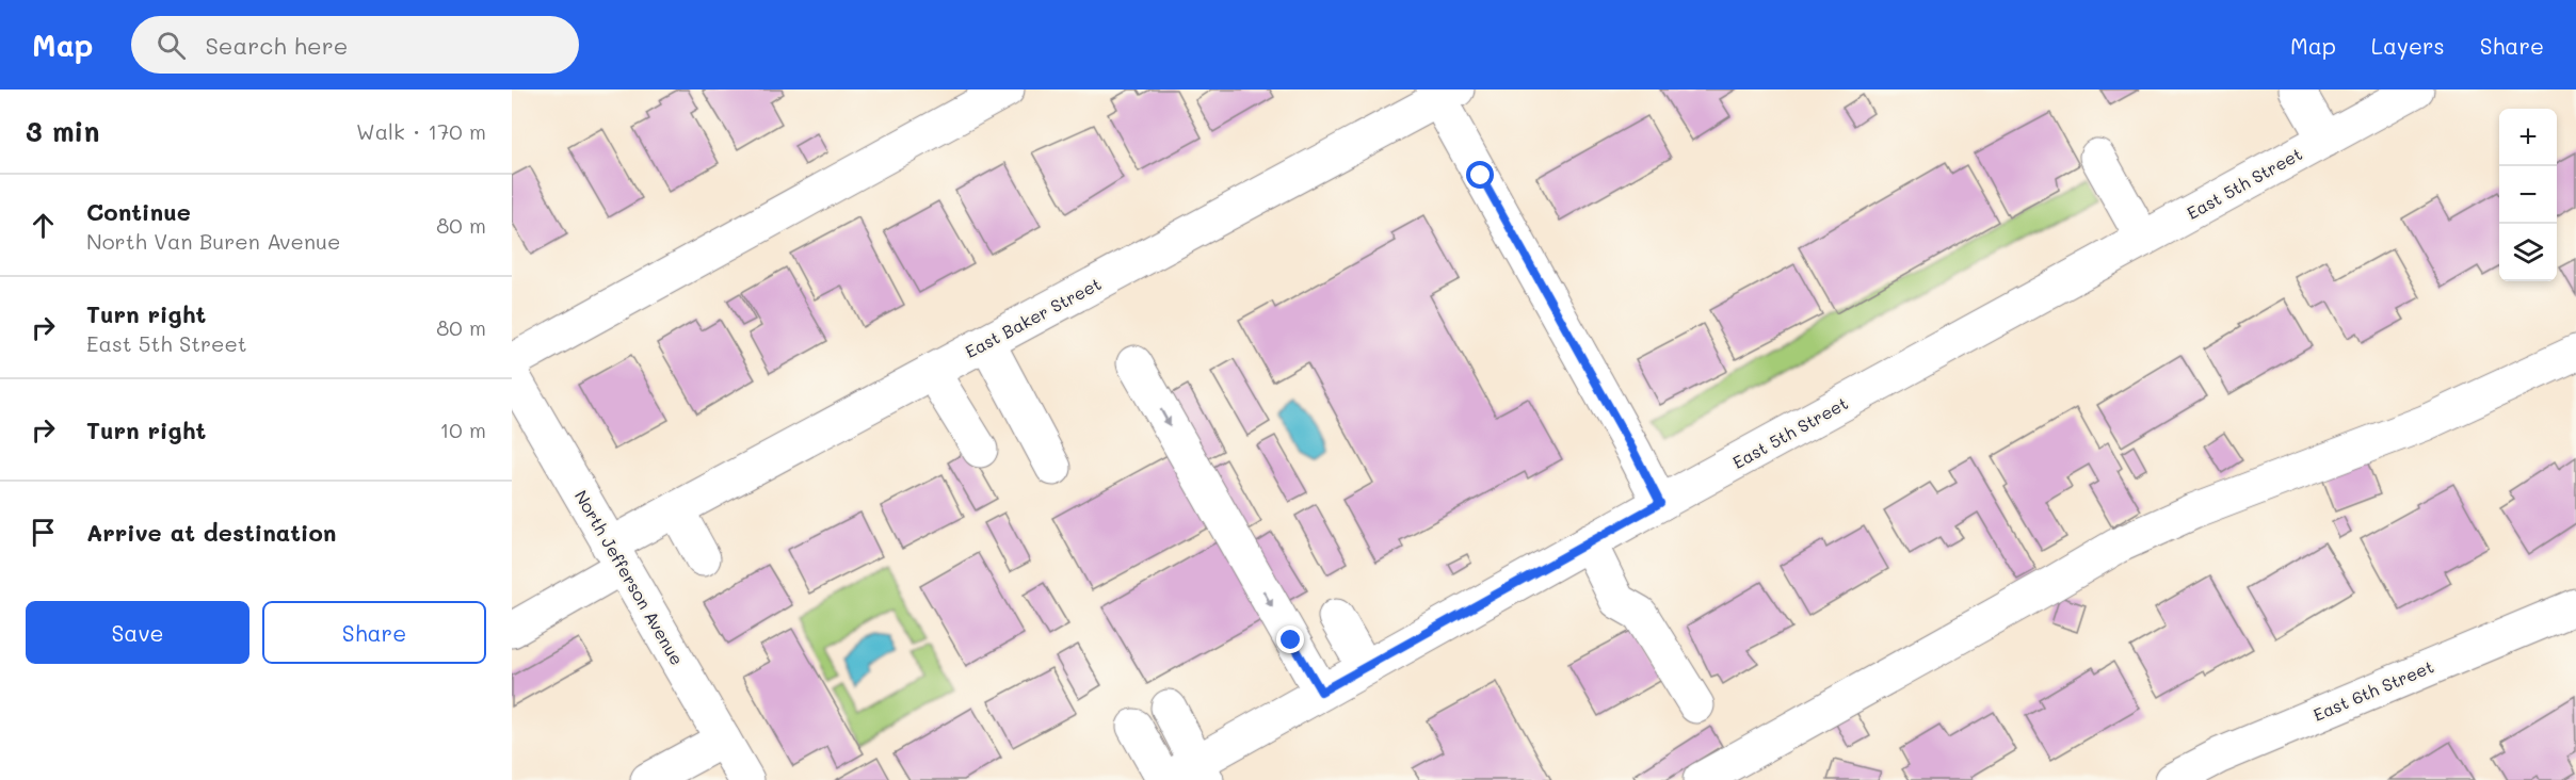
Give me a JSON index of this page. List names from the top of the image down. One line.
{"streets":{"street":["East 5th Street","East Baker Street","North Jefferson Avenue","East 6th Street"]},"crossings":[["East Baker Street","North Jefferson Avenue"]],"page":{"header":"Map","search":"Search here","nav":["Map","Layers","Share"],"heading":["3 min","Walk · 170 m"],"map_buttons":["+","−"],"list":[["Continue","North Van Buren Avenue","80 m"],["Turn right","East 5th Street","80 m"],["Turn right","10 m"],"Arrive at destination"],"buttons":["Save","Share"]}}
